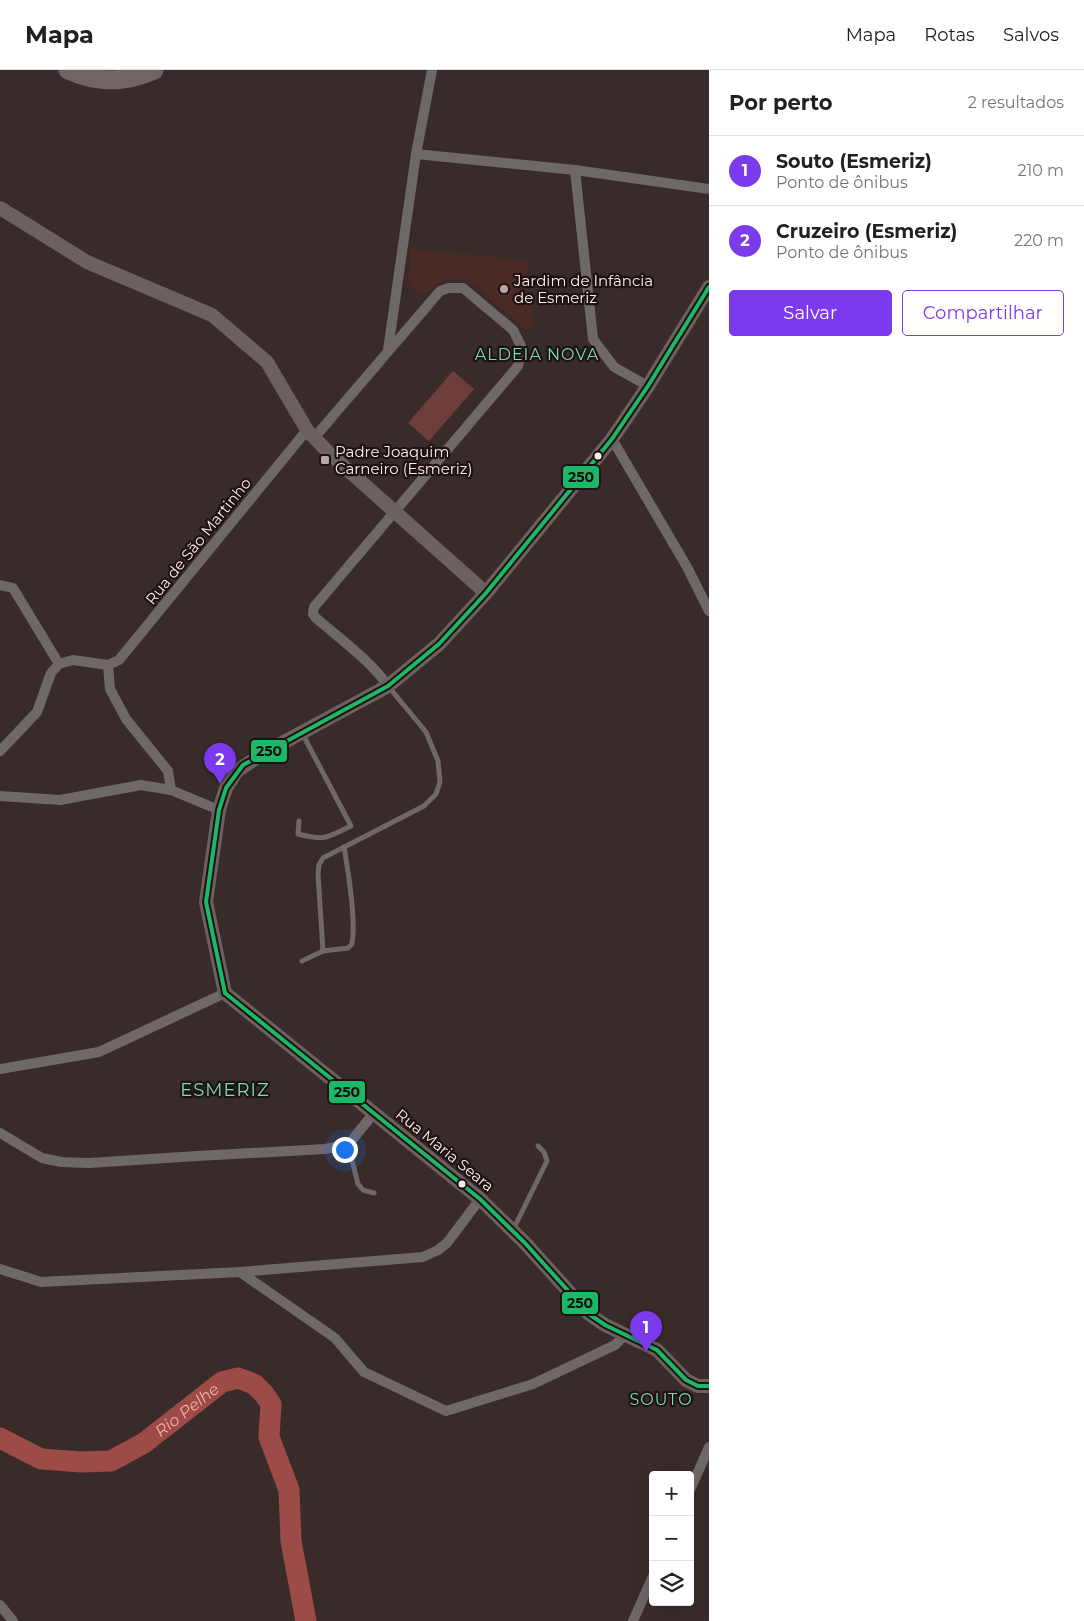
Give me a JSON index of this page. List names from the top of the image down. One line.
{"streets":{"street":["Rua de São Martinho","Rua Maria Seara"]},"districts":["ALDEIA NOVA","ESMERIZ","SOUTO"],"water":["Rio Pelhe"],"places":{"other":["Jardim de Infância de Esmeriz"],"transit":["Padre Joaquim Carneiro (Esmeriz)"]},"lines":["transit line 250"],"page":{"header":"Mapa","nav":["Mapa","Rotas","Salvos"],"heading":["Por perto","2 resultados"],"list":[{"mark":"1","name":"Souto (Esmeriz)","note":"Ponto de ônibus","value":"210 m"},{"mark":"2","name":"Cruzeiro (Esmeriz)","note":"Ponto de ônibus","value":"220 m"}],"buttons":["Salvar","Compartilhar"],"pins":["2","1"],"map_buttons":["+","−"]}}
